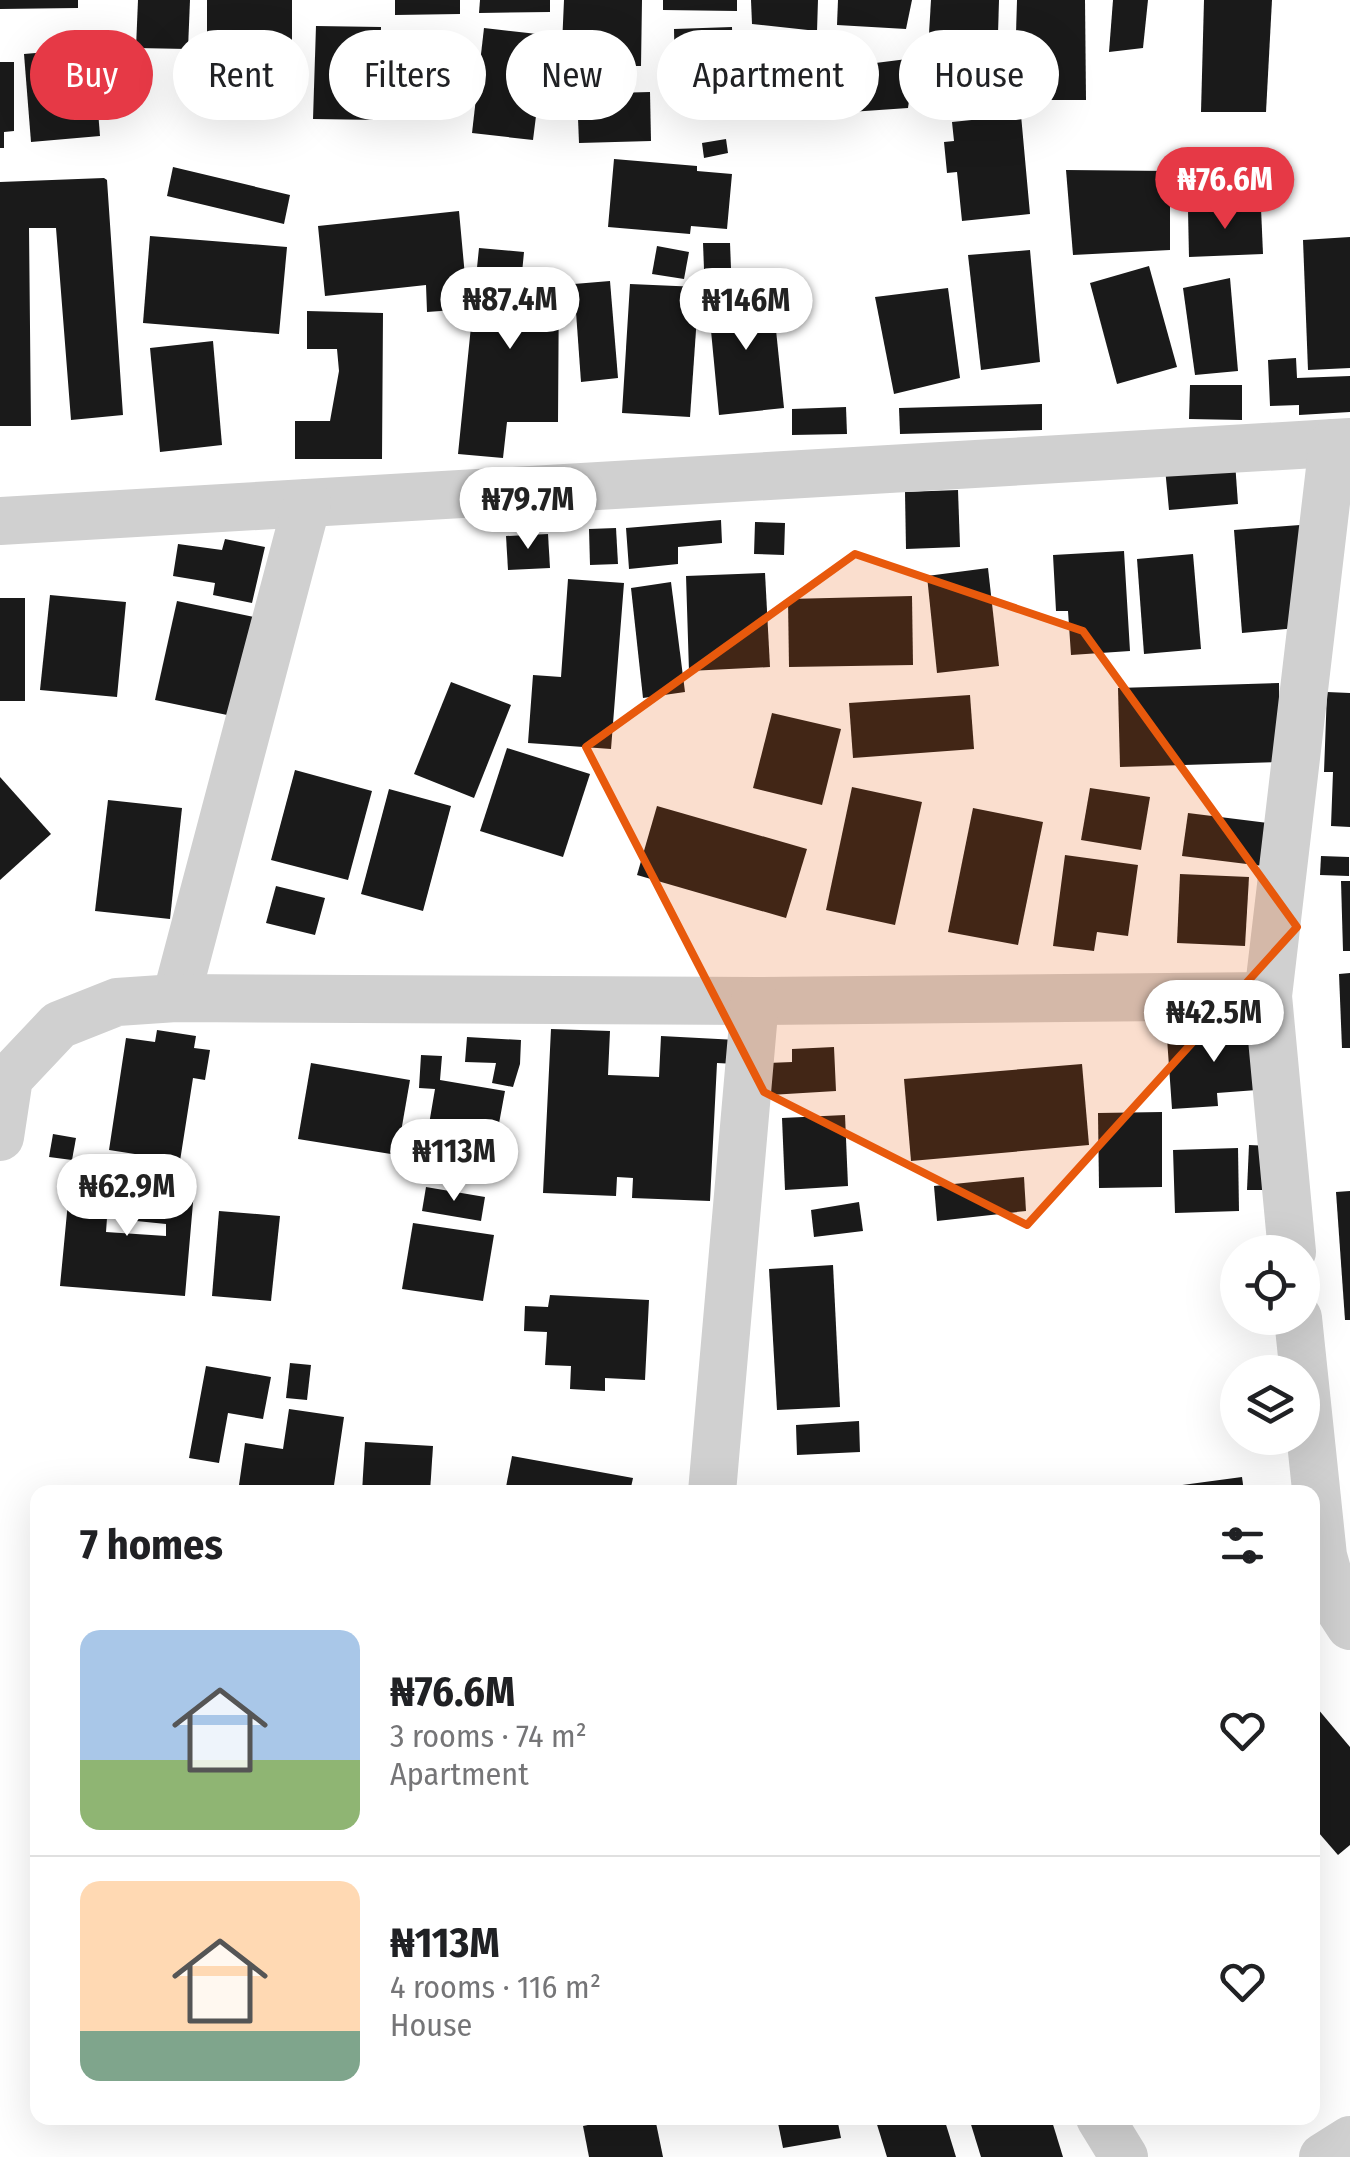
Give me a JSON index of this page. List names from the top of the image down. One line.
{"page":{"chip":["Buy","Rent","Filters","New","Apartment","House"],"price":["₦76.6M","₦87.4M","₦146M","₦79.7M","₦42.5M","₦113M","₦62.9M"],"heading":"7 homes","list":[{"name":"₦76.6M","note":"3 rooms · 74 m² · Apartment"},{"name":"₦113M","note":"4 rooms · 116 m² · House"}]}}
